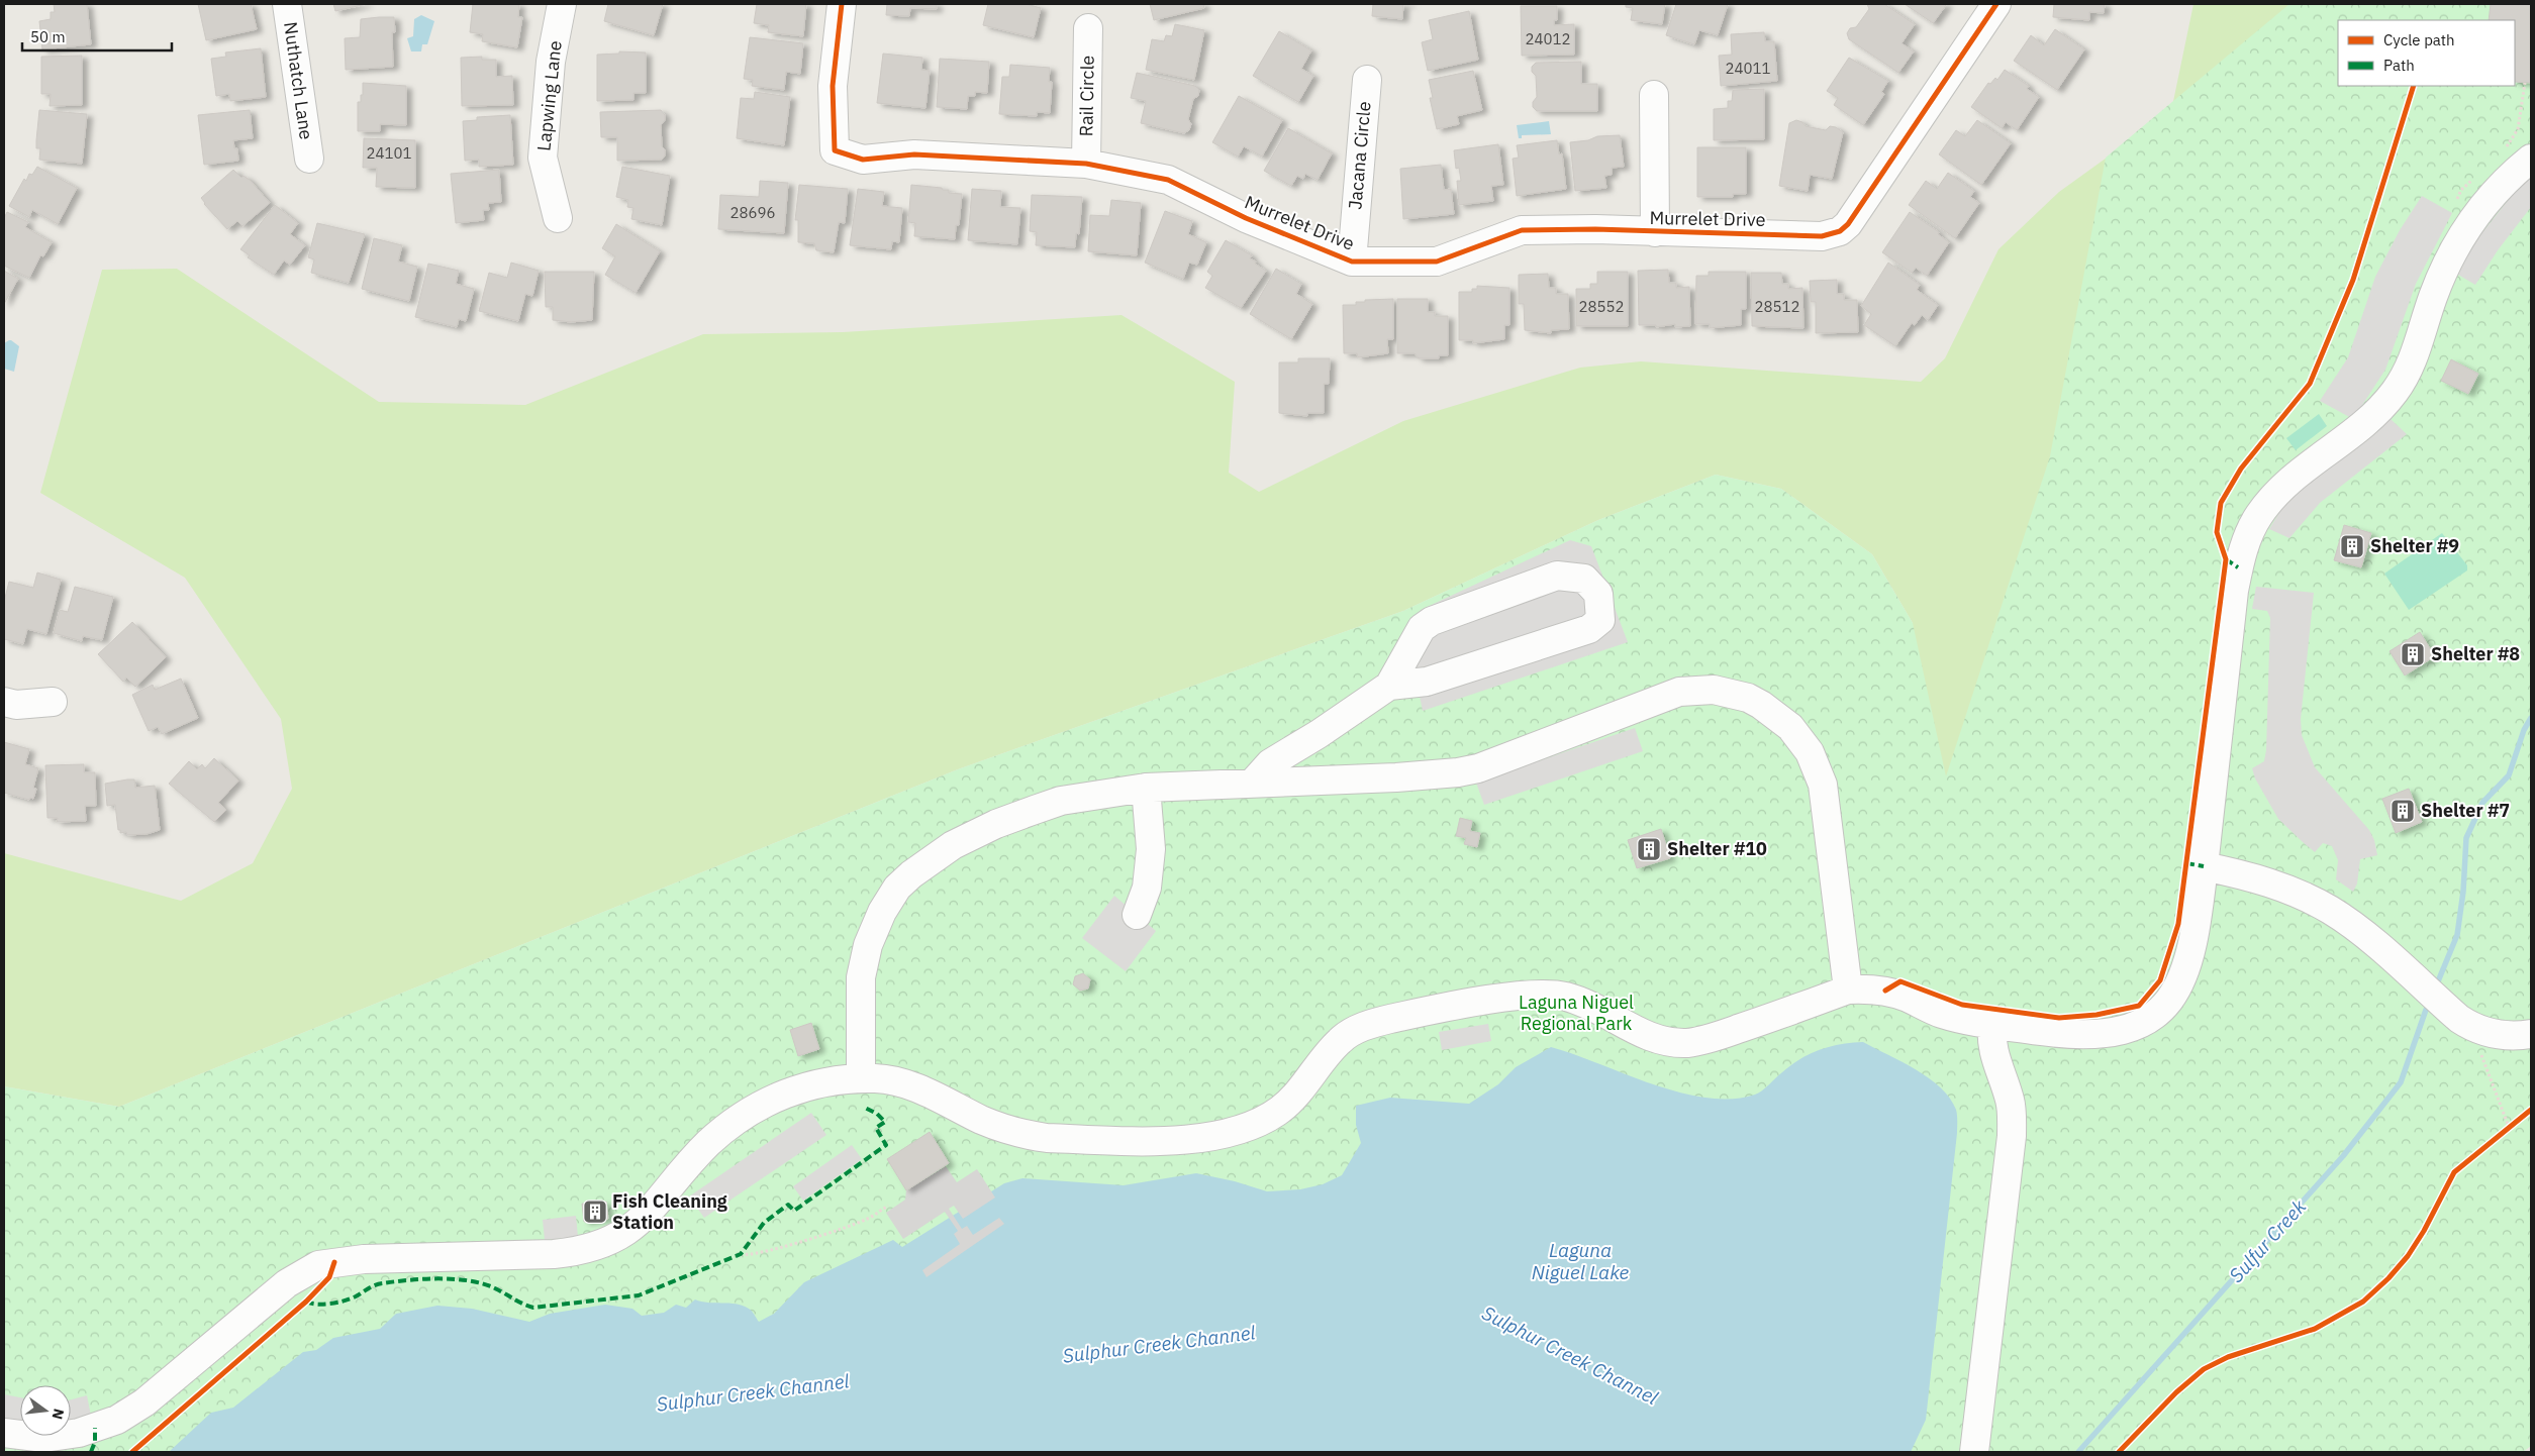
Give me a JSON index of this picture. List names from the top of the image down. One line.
{"streets":{"street":["Nuthatch Lane","Lapwing Lane","Rail Circle","Jacana Circle","Murrelet Drive"]},"crossings":[["Rail Circle","Murrelet Drive"],["Jacana Circle","Murrelet Drive"]],"water":["Sulfur Creek","Laguna Niguel Lake","Sulphur Creek Channel"],"parks":["Laguna Niguel Regional Park"],"places":{"building":["Shelter #9","Shelter #8","Shelter #7","Shelter #10","Fish Cleaning Station"]},"house_numbers":["24012","24011","24101","28696","28552","28512"],"legend":["Cycle path","Path"],"scale_bar":"50 m","north":"right"}
